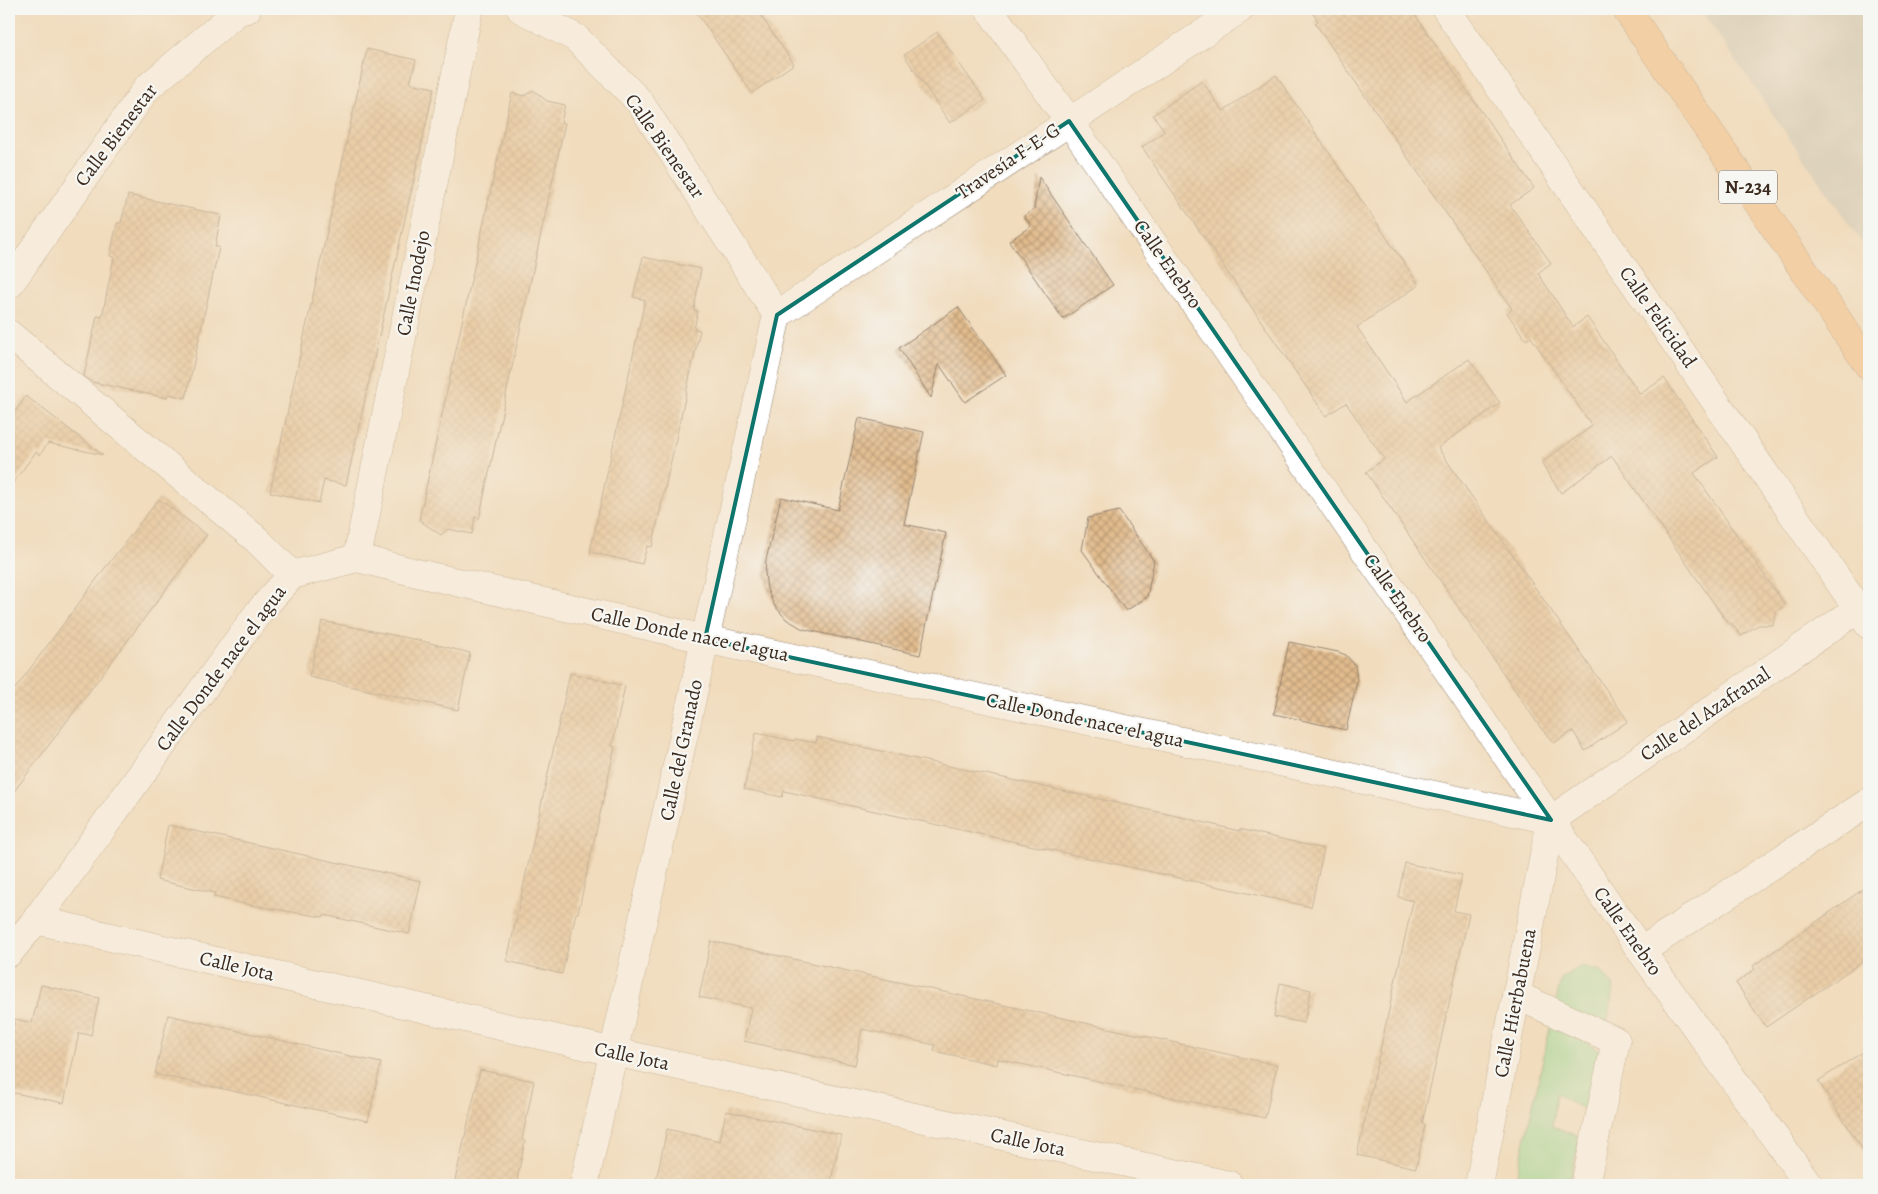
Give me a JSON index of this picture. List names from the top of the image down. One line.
{"streets":{"highway":["N-234"],"street":["Calle Bienestar","Travesía F-E-G","Calle Enebro","Calle Inodejo","Calle Felicidad","Calle Donde nace el agua","Calle del Azafranal","Calle del Granado","Calle Jota","Calle Hierbabuena"]},"crossings":[["Calle Bienestar","Travesía F-E-G"],["Calle Bienestar","Calle del Granado"],["Travesía F-E-G","Calle Enebro"],["Travesía F-E-G","Calle del Granado"],["Calle Enebro","Calle Donde nace el agua"],["Calle Enebro","Calle del Azafranal"],["Calle Enebro","Calle Hierbabuena"],["Calle Inodejo","Calle Donde nace el agua"],["Calle Felicidad","Calle del Azafranal"],["Calle Donde nace el agua","Calle del Azafranal"],["Calle Donde nace el agua","Calle del Granado"],["Calle Donde nace el agua","Calle Jota"],["Calle Donde nace el agua","Calle Hierbabuena"],["Calle del Azafranal","Calle Hierbabuena"],["Calle del Granado","Calle Jota"]]}
